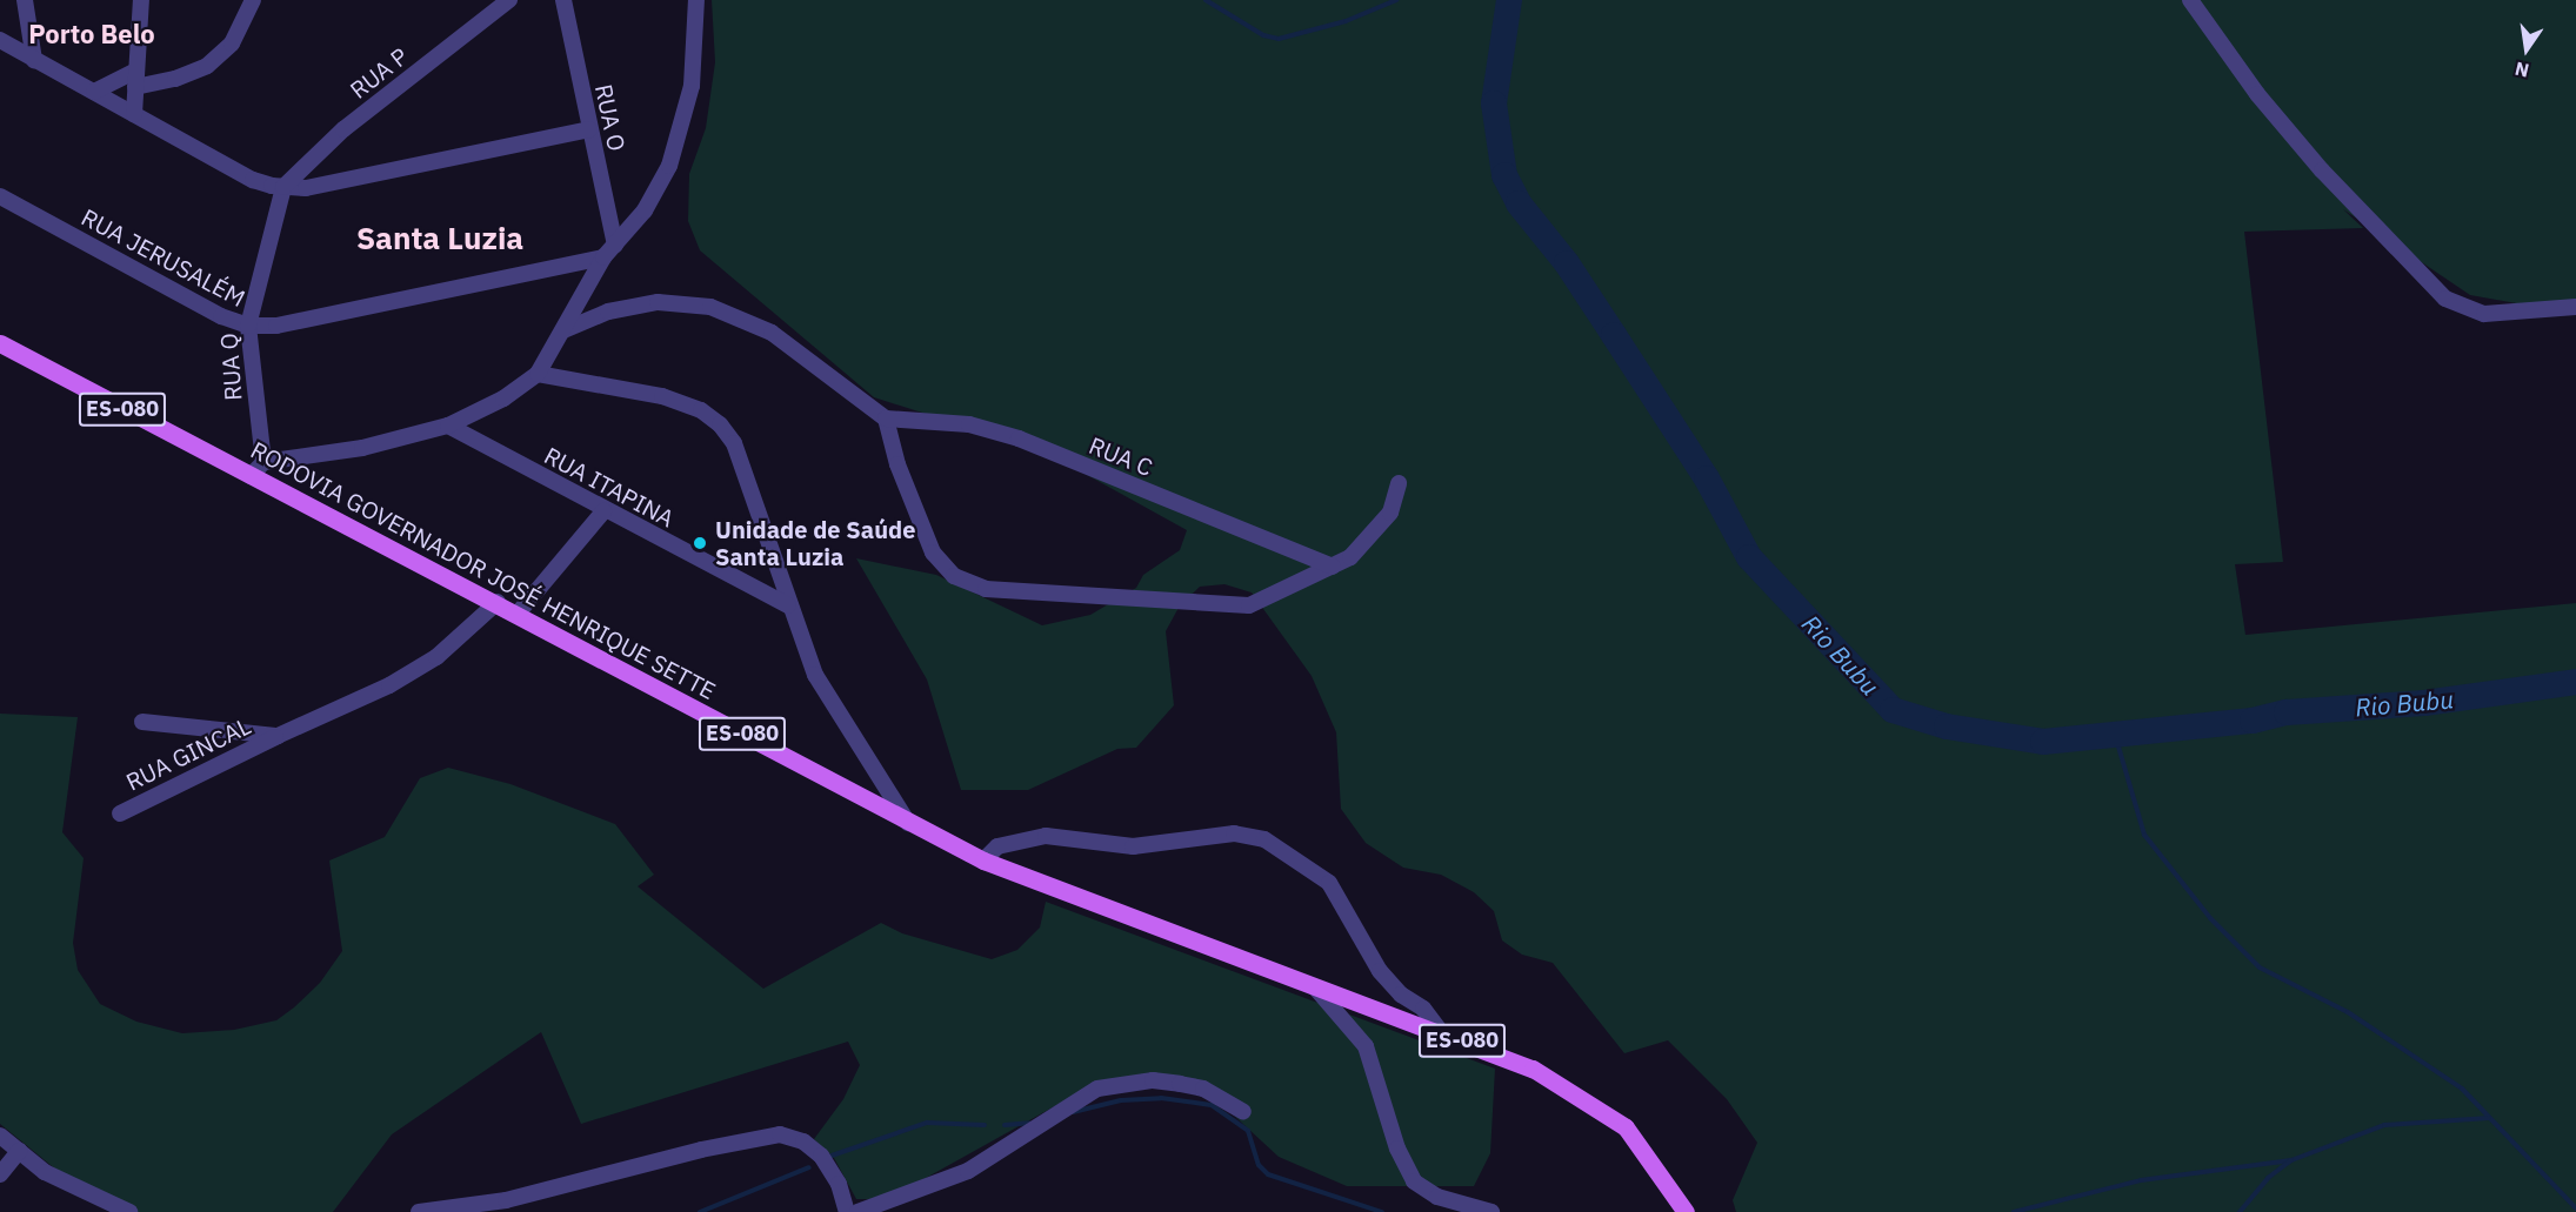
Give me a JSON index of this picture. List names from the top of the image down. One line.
{"streets":{"main road":["ES-080","RODOVIA GOVERNADOR JOSÉ HENRIQUE SETTE"],"street":["RUA P","RUA O","RUA JERUSALÉM","RUA Q","RUA C","RUA ITAPINA","RUA GINCAL"]},"crossings":[["RUA P","RUA Q"],["RUA JERUSALÉM","RUA Q"],["RODOVIA GOVERNADOR JOSÉ HENRIQUE SETTE","RUA GINCAL"]],"districts":["Porto Belo","Santa Luzia"],"water":["Rio Bubu"],"places":["Unidade de Saúde Santa Luzia"],"north":"bottom"}
